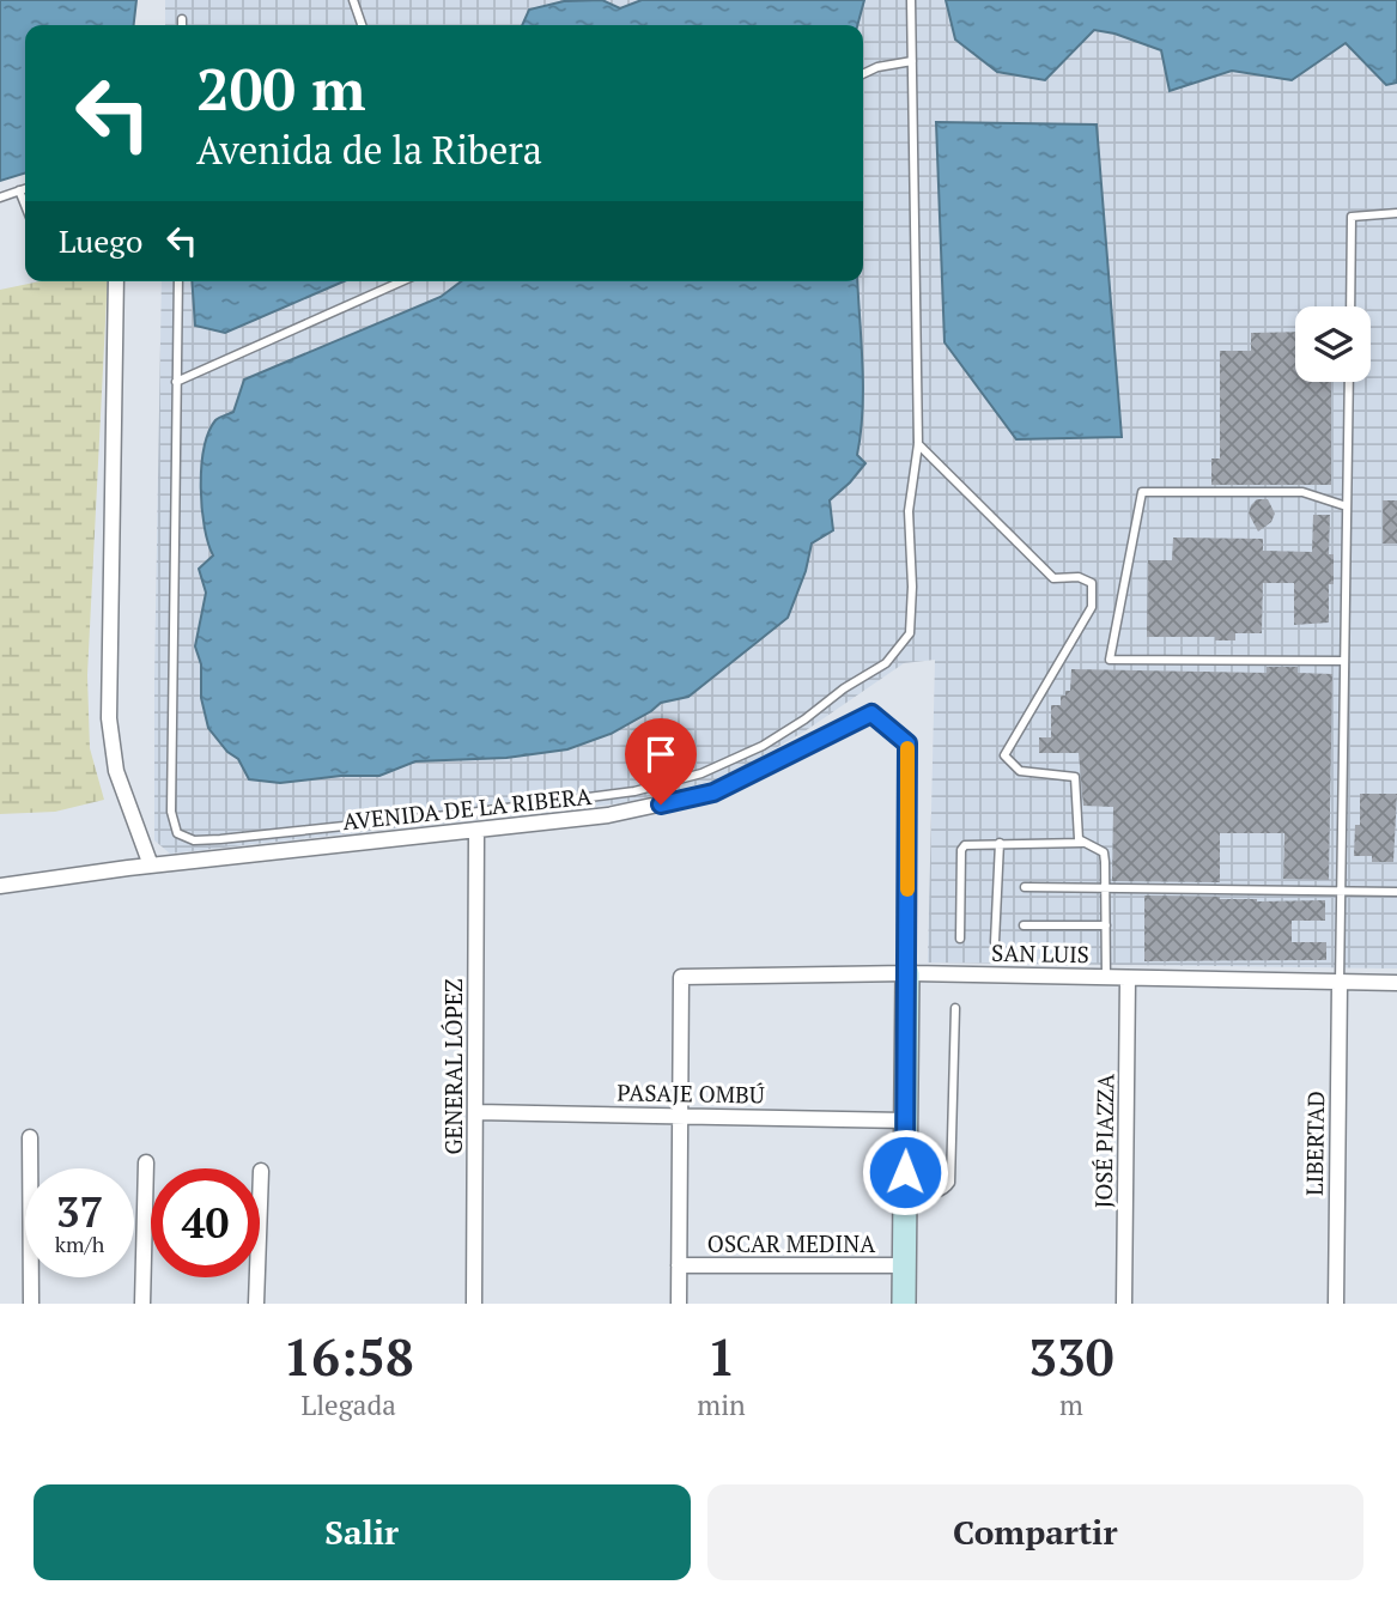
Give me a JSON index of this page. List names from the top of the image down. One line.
{"streets":{"street":["AVENIDA DE LA RIBERA","SAN LUIS","GENERAL LÓPEZ","PASAJE OMBÚ","JOSÉ PIAZZA","LIBERTAD","OSCAR MEDINA"]},"crossings":[["AVENIDA DE LA RIBERA","SAN LUIS"],["AVENIDA DE LA RIBERA","GENERAL LÓPEZ"],["SAN LUIS","PASAJE OMBÚ"],["SAN LUIS","JOSÉ PIAZZA"],["SAN LUIS","LIBERTAD"],["GENERAL LÓPEZ","PASAJE OMBÚ"]],"page":{"turn":["200 m","Avenida de la Ribera"],"then":"Luego","speed":"37 km/h","limit":"40","eta":["16:58","Llegada","1","min","330","m"],"buttons":["Salir","Compartir"]}}
